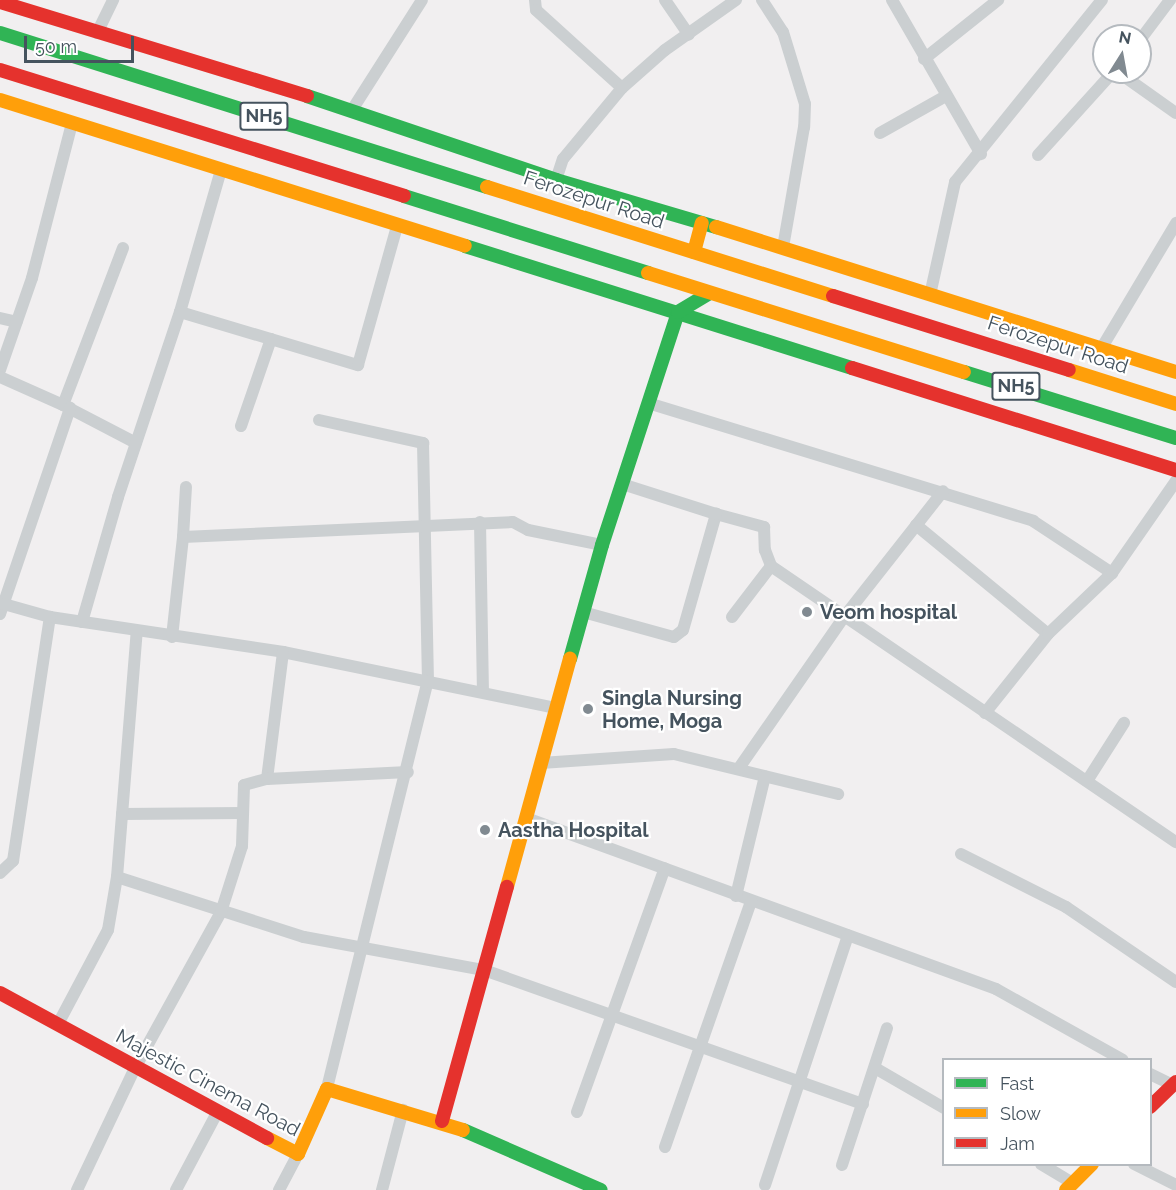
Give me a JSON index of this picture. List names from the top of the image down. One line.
{"streets":{"main road":["NH5","Ferozepur Road","Majestic Cinema Road"]},"places":["Veom hospital","Singla Nursing Home, Moga","Aastha Hospital"],"legend":["Fast","Slow","Jam"],"scale_bar":"50 m","north":"top"}
